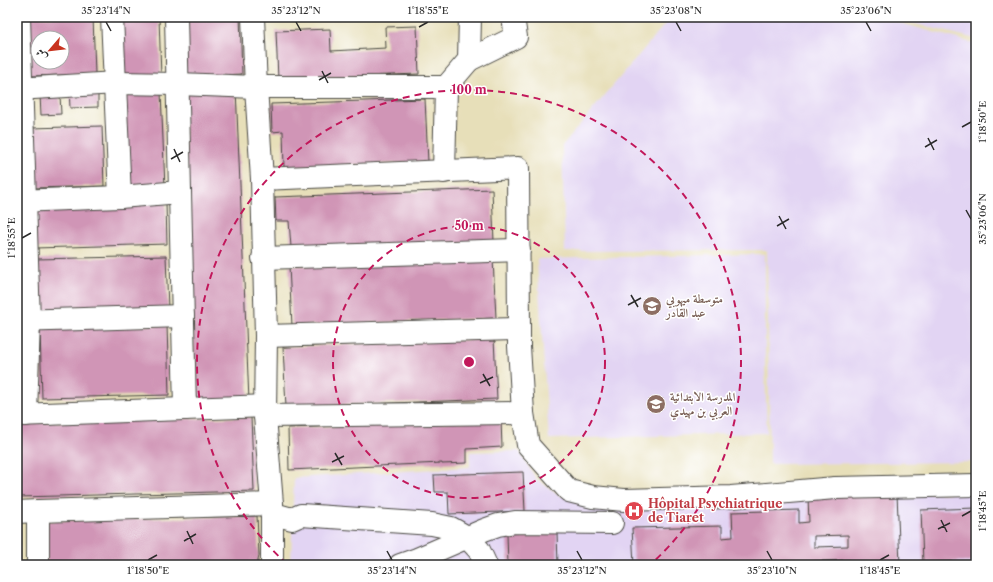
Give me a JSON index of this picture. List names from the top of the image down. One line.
{"places":{"school or university":["متوسطة ميهوبي عبد القادر","المدرسة الابتدائية العربي بن مهيدي"],"hospital":["Hôpital Psychiatrique de Tiaret"]},"north":"bottom left","coordinates":["35°23'14\"N","35°23'12\"N","1°18'55\"E","35°23'08\"N","35°23'06\"N","1°18'50\"E","1°18'45\"E","35°23'10\"N"],"rings":["100 m","50 m"]}
